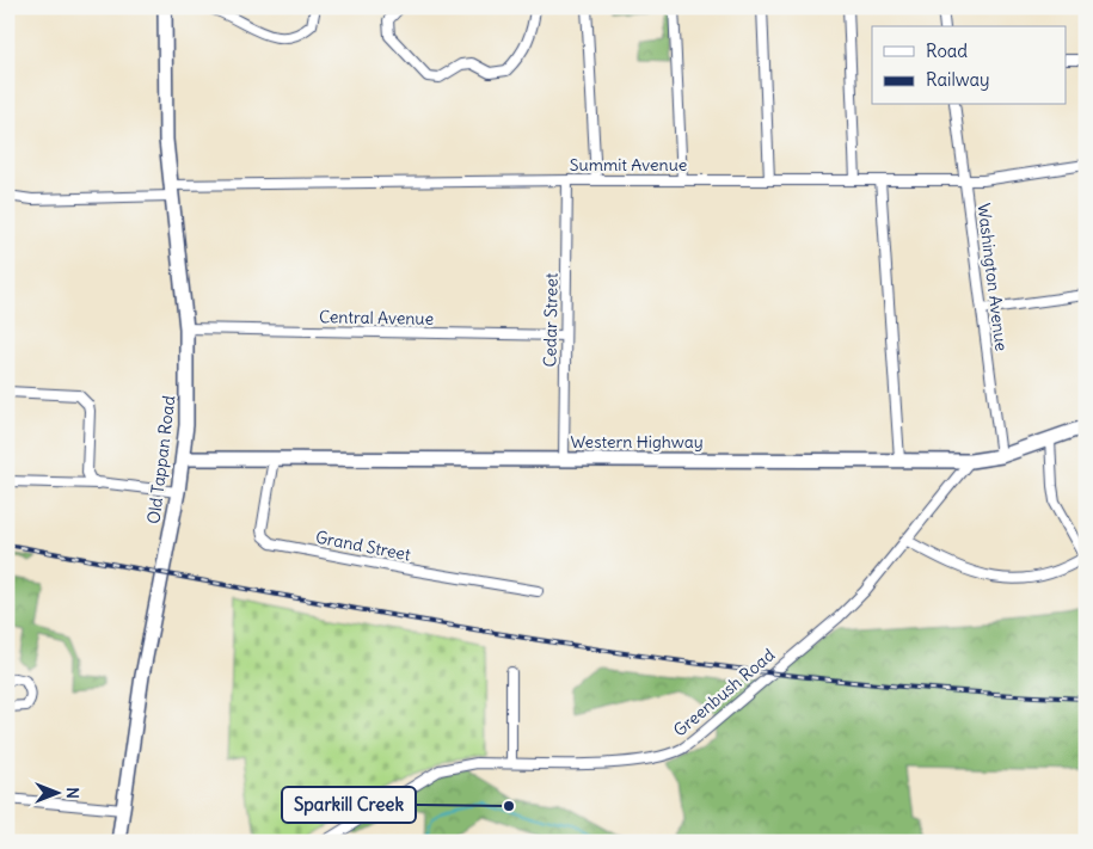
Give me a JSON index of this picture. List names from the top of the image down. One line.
{"streets":{"street":["Summit Avenue","Washington Avenue","Central Avenue","Cedar Street","Western Highway","Old Tappan Road","Grand Street","Greenbush Road"]},"crossings":[["Summit Avenue","Washington Avenue"],["Summit Avenue","Cedar Street"],["Summit Avenue","Old Tappan Road"],["Washington Avenue","Western Highway"],["Central Avenue","Cedar Street"],["Central Avenue","Old Tappan Road"],["Cedar Street","Western Highway"],["Western Highway","Old Tappan Road"],["Western Highway","Grand Street"],["Western Highway","Greenbush Road"]],"places":["Sparkill Creek"],"legend":["Road","Railway"],"north":"right"}
